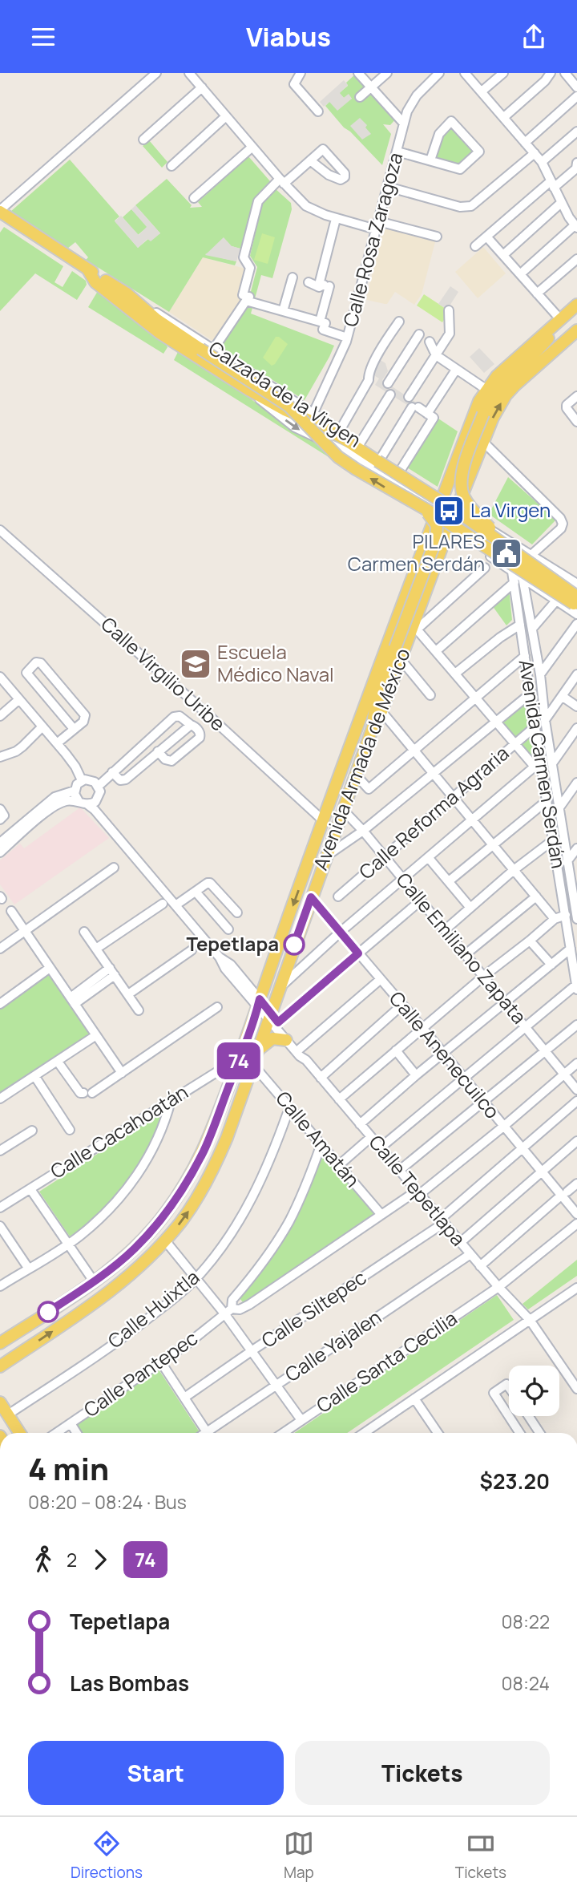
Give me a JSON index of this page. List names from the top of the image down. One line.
{"streets":{"main road":["Calzada de la Virgen","Avenida Armada de México"],"street":["Calle Rosa Zaragoza","Calle Virgilio Uribe","Avenida Carmen Serdán","Calle Reforma Agraria","Calle Emiliano Zapata","Calle Anenecuilco","Calle Cacahoatán","Calle Amatán","Calle Tepetlapa","Calle Huixtla","Calle Siltepec","Calle Yajalen","Calle Santa Cecilia","Calle Pantepec"]},"crossings":[["Calle Rosa Zaragoza","Calzada de la Virgen"],["Calzada de la Virgen","Avenida Armada de México"],["Calzada de la Virgen","Avenida Carmen Serdán"],["Calle Virgilio Uribe","Avenida Armada de México"],["Avenida Armada de México","Calle Emiliano Zapata"],["Avenida Armada de México","Calle Anenecuilco"],["Avenida Armada de México","Calle Cacahoatán"],["Avenida Armada de México","Calle Amatán"],["Avenida Armada de México","Calle Tepetlapa"],["Calle Reforma Agraria","Calle Emiliano Zapata"],["Calle Emiliano Zapata","Calle Pantepec"],["Calle Anenecuilco","Calle Siltepec"],["Calle Anenecuilco","Calle Pantepec"],["Calle Amatán","Calle Huixtla"],["Calle Amatán","Calle Pantepec"],["Calle Tepetlapa","Calle Siltepec"],["Calle Tepetlapa","Calle Yajalen"],["Calle Tepetlapa","Calle Santa Cecilia"],["Calle Tepetlapa","Calle Pantepec"]],"places":{"bus stop":["La Virgen"],"public building":["PILARES Carmen Serdán"],"school or university":["Escuela Médico Naval"],"other":["Tepetlapa"]},"lines":["bus line 74"],"page":{"header":"Viabus","on_map":"74","heading":["4 min","08:20 – 08:24 · Bus","$23.20"],"legs":["2","74"],"list":[{"name":"Tepetlapa","value":"08:22"},{"name":"Las Bombas","value":"08:24"}],"buttons":["Start","Tickets"],"tabs":["Directions","Map","Tickets"]}}
